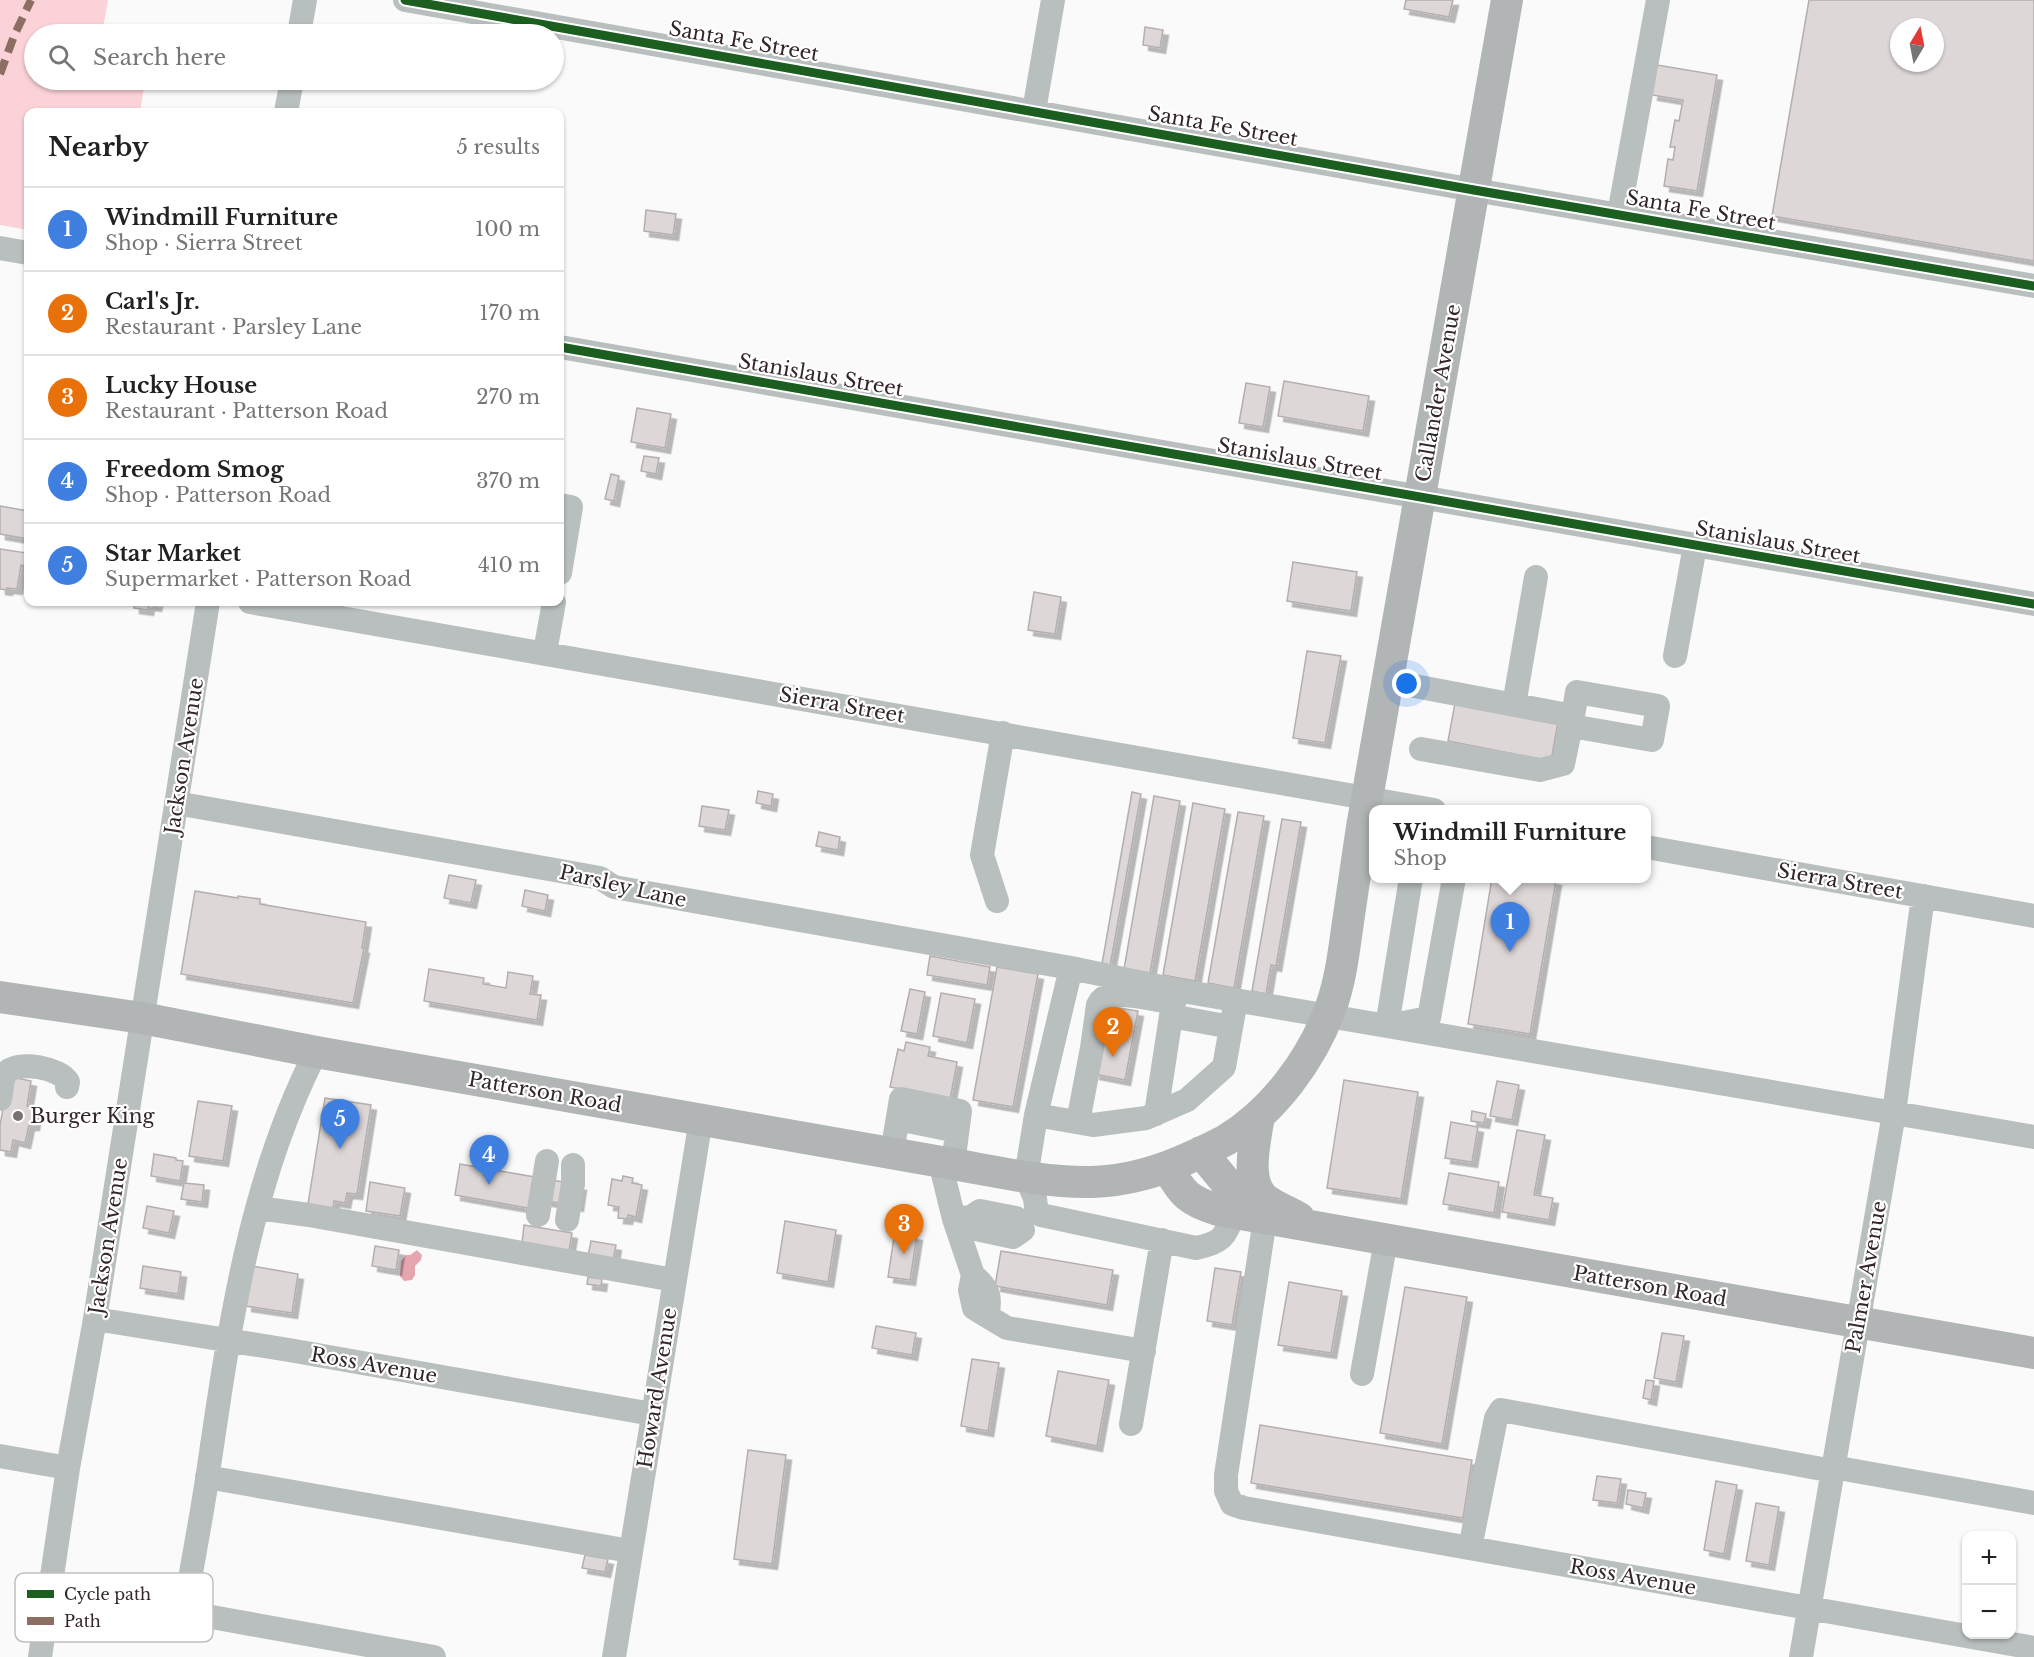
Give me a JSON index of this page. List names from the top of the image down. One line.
{"streets":{"main road":["Callander Avenue","Patterson Road"],"street":["Santa Fe Street","Stanislaus Street","Sierra Street","Jackson Avenue","Parsley Lane","Palmer Avenue","Ross Avenue","Howard Avenue"]},"crossings":[["Santa Fe Street","Callander Avenue"],["Stanislaus Street","Callander Avenue"],["Callander Avenue","Sierra Street"],["Callander Avenue","Parsley Lane"],["Callander Avenue","Patterson Road"],["Sierra Street","Palmer Avenue"],["Jackson Avenue","Parsley Lane"],["Jackson Avenue","Patterson Road"],["Jackson Avenue","Ross Avenue"],["Parsley Lane","Palmer Avenue"],["Patterson Road","Palmer Avenue"],["Patterson Road","Ross Avenue"],["Patterson Road","Howard Avenue"],["Palmer Avenue","Ross Avenue"],["Ross Avenue","Howard Avenue"]],"places":["Burger King"],"legend":["Cycle path","Path"],"north":"top","page":{"search":"Search here","heading":["Nearby","5 results"],"list":[{"mark":"1","name":"Windmill Furniture","note":"Shop · Sierra Street","value":"100 m"},{"mark":"2","name":"Carl's Jr.","note":"Restaurant · Parsley Lane","value":"170 m"},{"mark":"3","name":"Lucky House","note":"Restaurant · Patterson Road","value":"270 m"},{"mark":"4","name":"Freedom Smog","note":"Shop · Patterson Road","value":"370 m"},{"mark":"5","name":"Star Market","note":"Supermarket · Patterson Road","value":"410 m"}],"popup":["Windmill Furniture","Shop"],"pins":["1","2","5","4","3"],"map_buttons":["+","−"]}}
